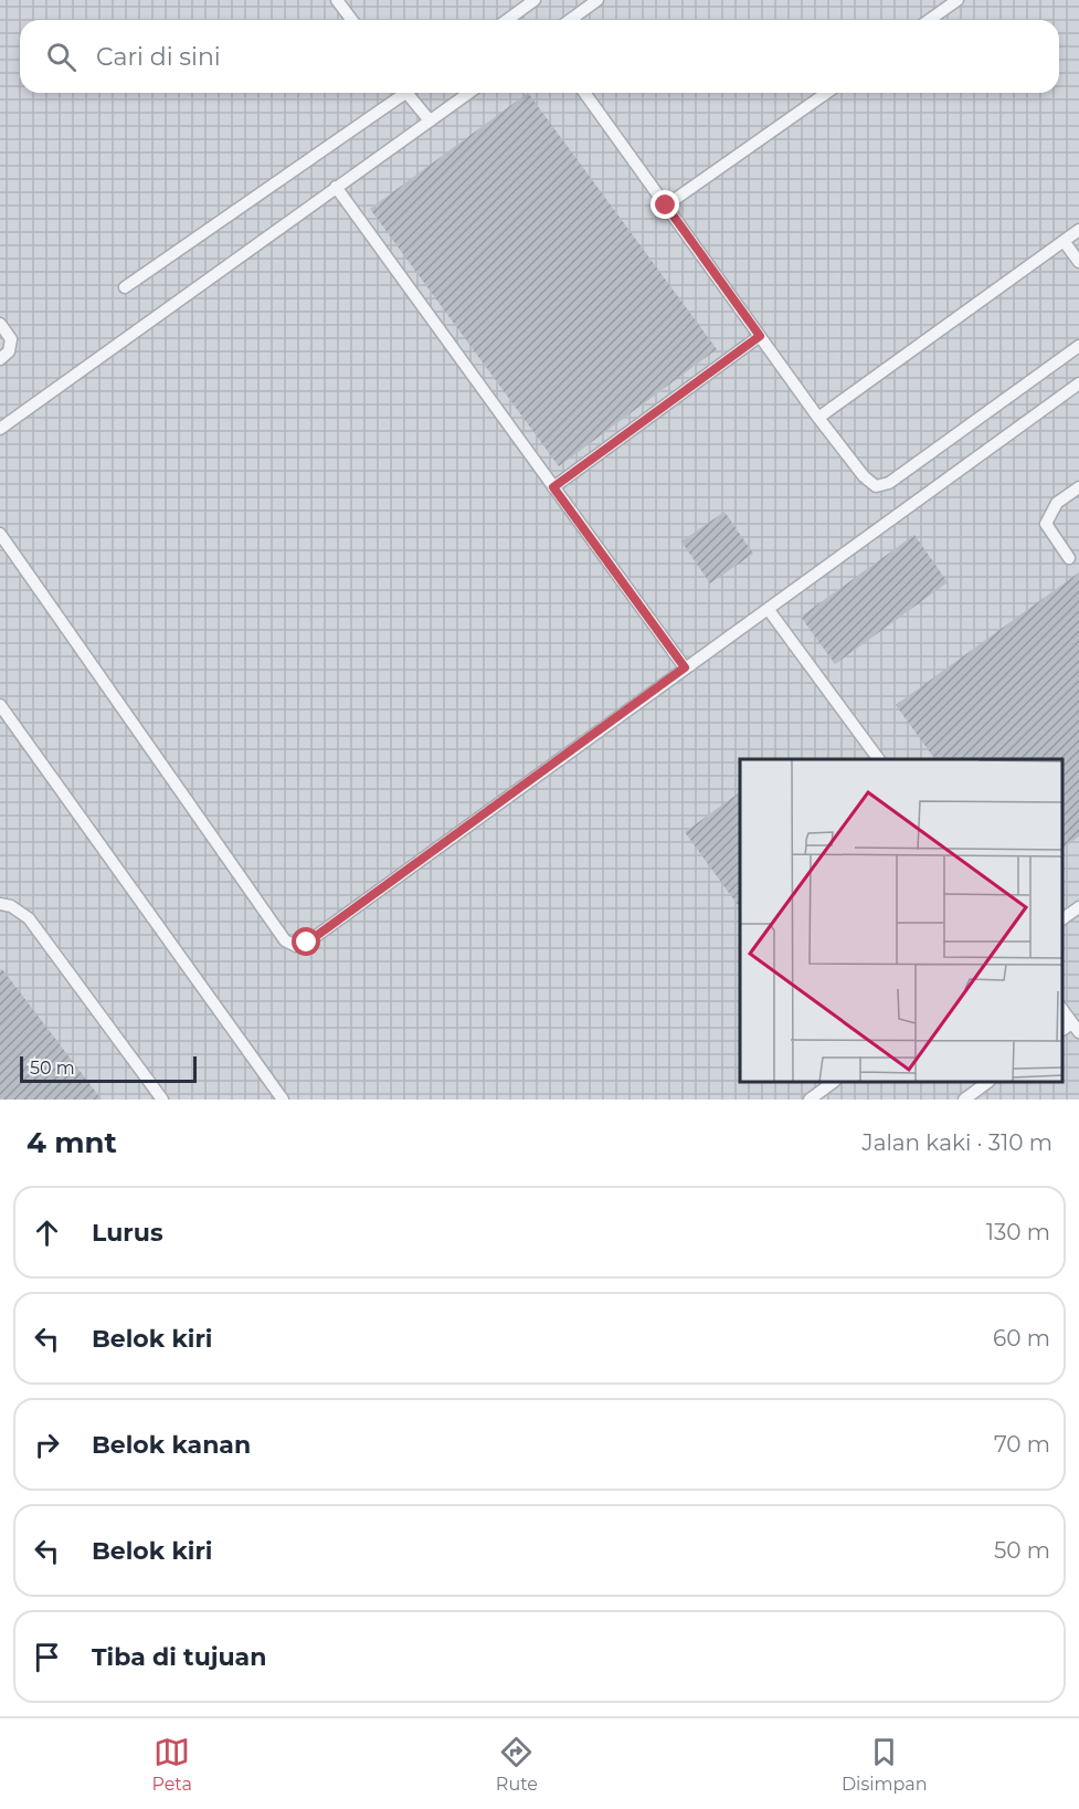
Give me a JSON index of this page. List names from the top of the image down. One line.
{"scale_bar":"50 m","page":{"search":"Cari di sini","scale":"50 m","heading":["4 mnt","Jalan kaki · 310 m"],"list":[["Lurus","130 m"],["Belok kiri","60 m"],["Belok kanan","70 m"],["Belok kiri","50 m"],"Tiba di tujuan"],"nav":["Peta","Rute","Disimpan"]}}
